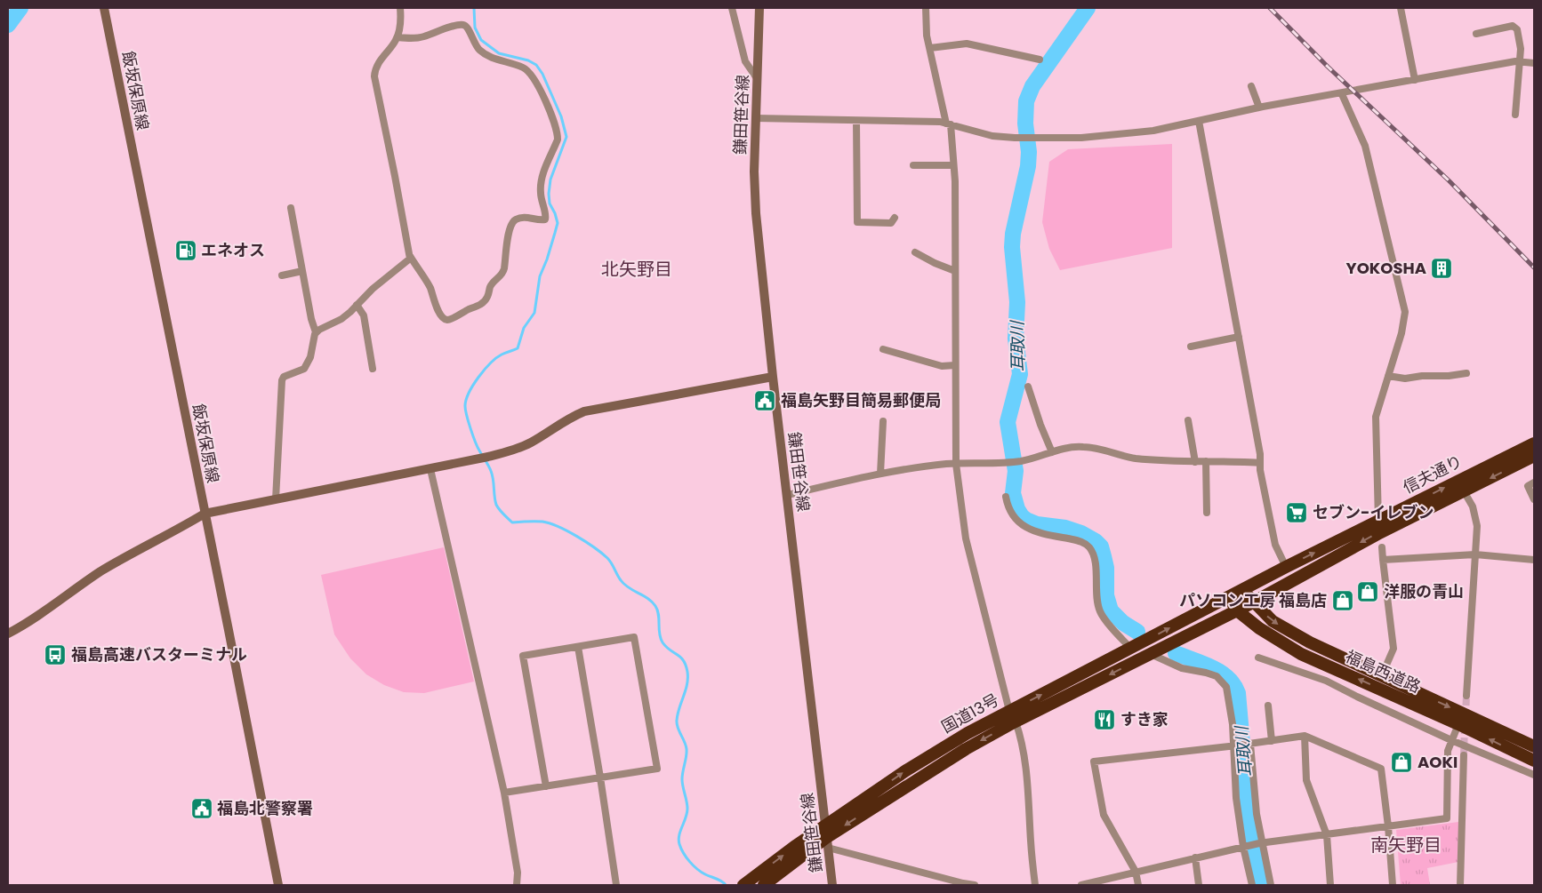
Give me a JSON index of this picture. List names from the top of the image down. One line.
{"streets":{"highway":["信夫通り","福島西道路","国道13号"],"street":["飯坂保原線","鎌田笹谷線"]},"crossings":[["鎌田笹谷線","国道13号"],["信夫通り","福島西道路"],["信夫通り","国道13号"],["福島西道路","国道13号"]],"districts":["北矢野目","南矢野目"],"water":["耳取川"],"places":{"fuel station":["エネオス"],"building":["YOKOSHA"],"public building":["福島矢野目簡易郵便局","福島北警察署"],"supermarket":["セブン-イレブン"],"shop":["洋服の青山","パソコン工房 福島店","AOKI"],"bus stop":["福島高速バスターミナル"],"restaurant":["すき家"]}}
